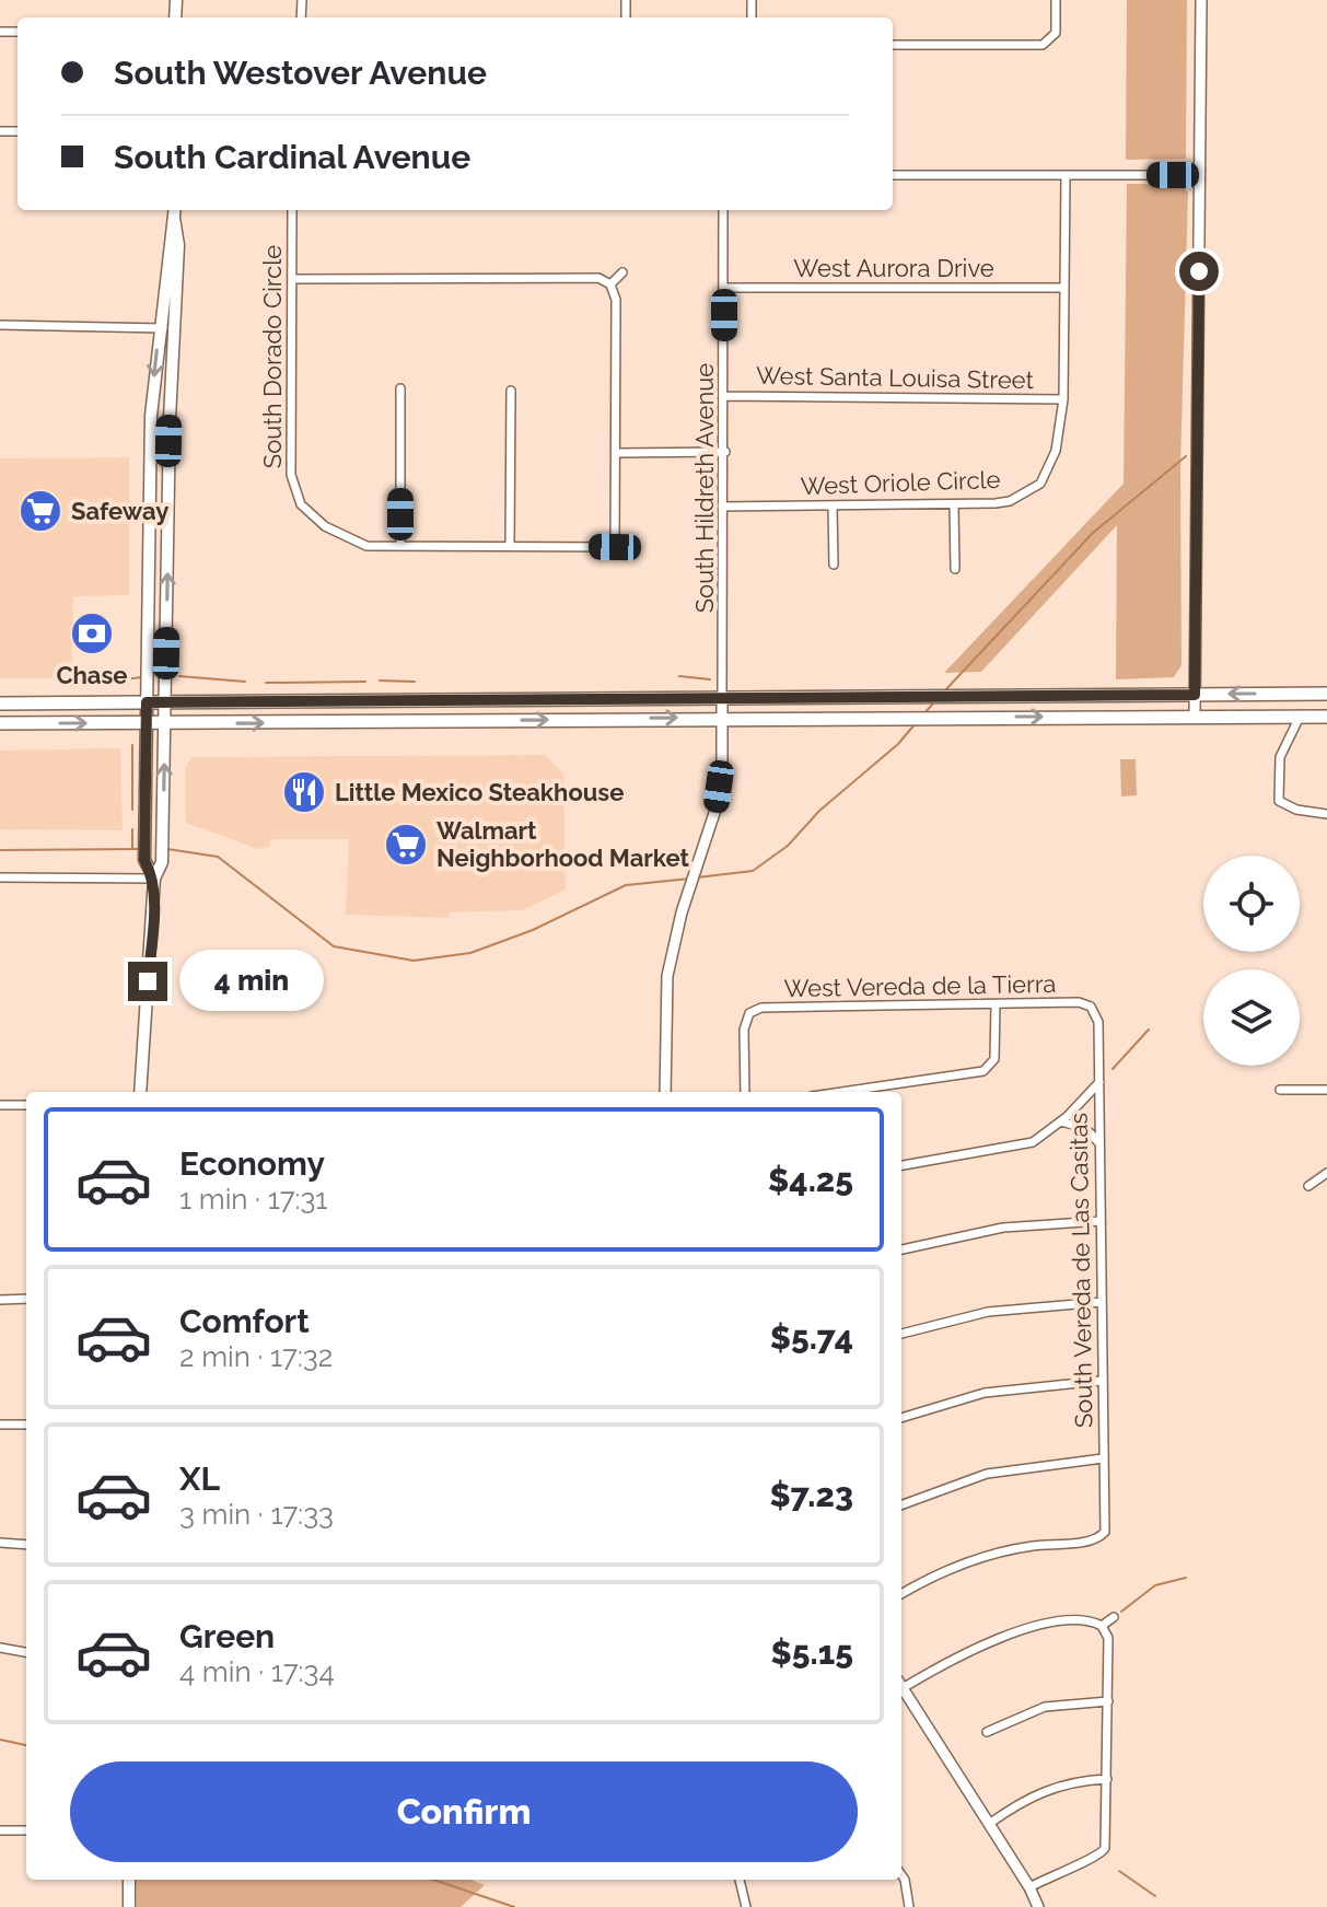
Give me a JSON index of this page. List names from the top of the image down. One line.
{"streets":{"street":["West Aurora Drive","South Dorado Circle","West Santa Louisa Street","West Oriole Circle","South Hildreth Avenue","West Vereda de la Tierra","South Vereda de Las Casitas"]},"crossings":[["West Aurora Drive","West Oriole Circle"],["West Aurora Drive","South Hildreth Avenue"],["West Santa Louisa Street","West Oriole Circle"],["West Santa Louisa Street","South Hildreth Avenue"],["West Oriole Circle","South Hildreth Avenue"],["West Vereda de la Tierra","South Vereda de Las Casitas"]],"places":{"supermarket":["Safeway","Walmart Neighborhood Market"],"bank":["Chase"],"restaurant":["Little Mexico Steakhouse"]},"page":{"banner":["South Westover Avenue","South Cardinal Avenue"],"bubble":"4 min","list":[{"name":"Economy","note":"1 min · 17:31","value":"$4.25"},{"name":"Comfort","note":"2 min · 17:32","value":"$5.74"},{"name":"XL","note":"3 min · 17:33","value":"$7.23"},{"name":"Green","note":"4 min · 17:34","value":"$5.15"}],"buttons":"Confirm"}}
